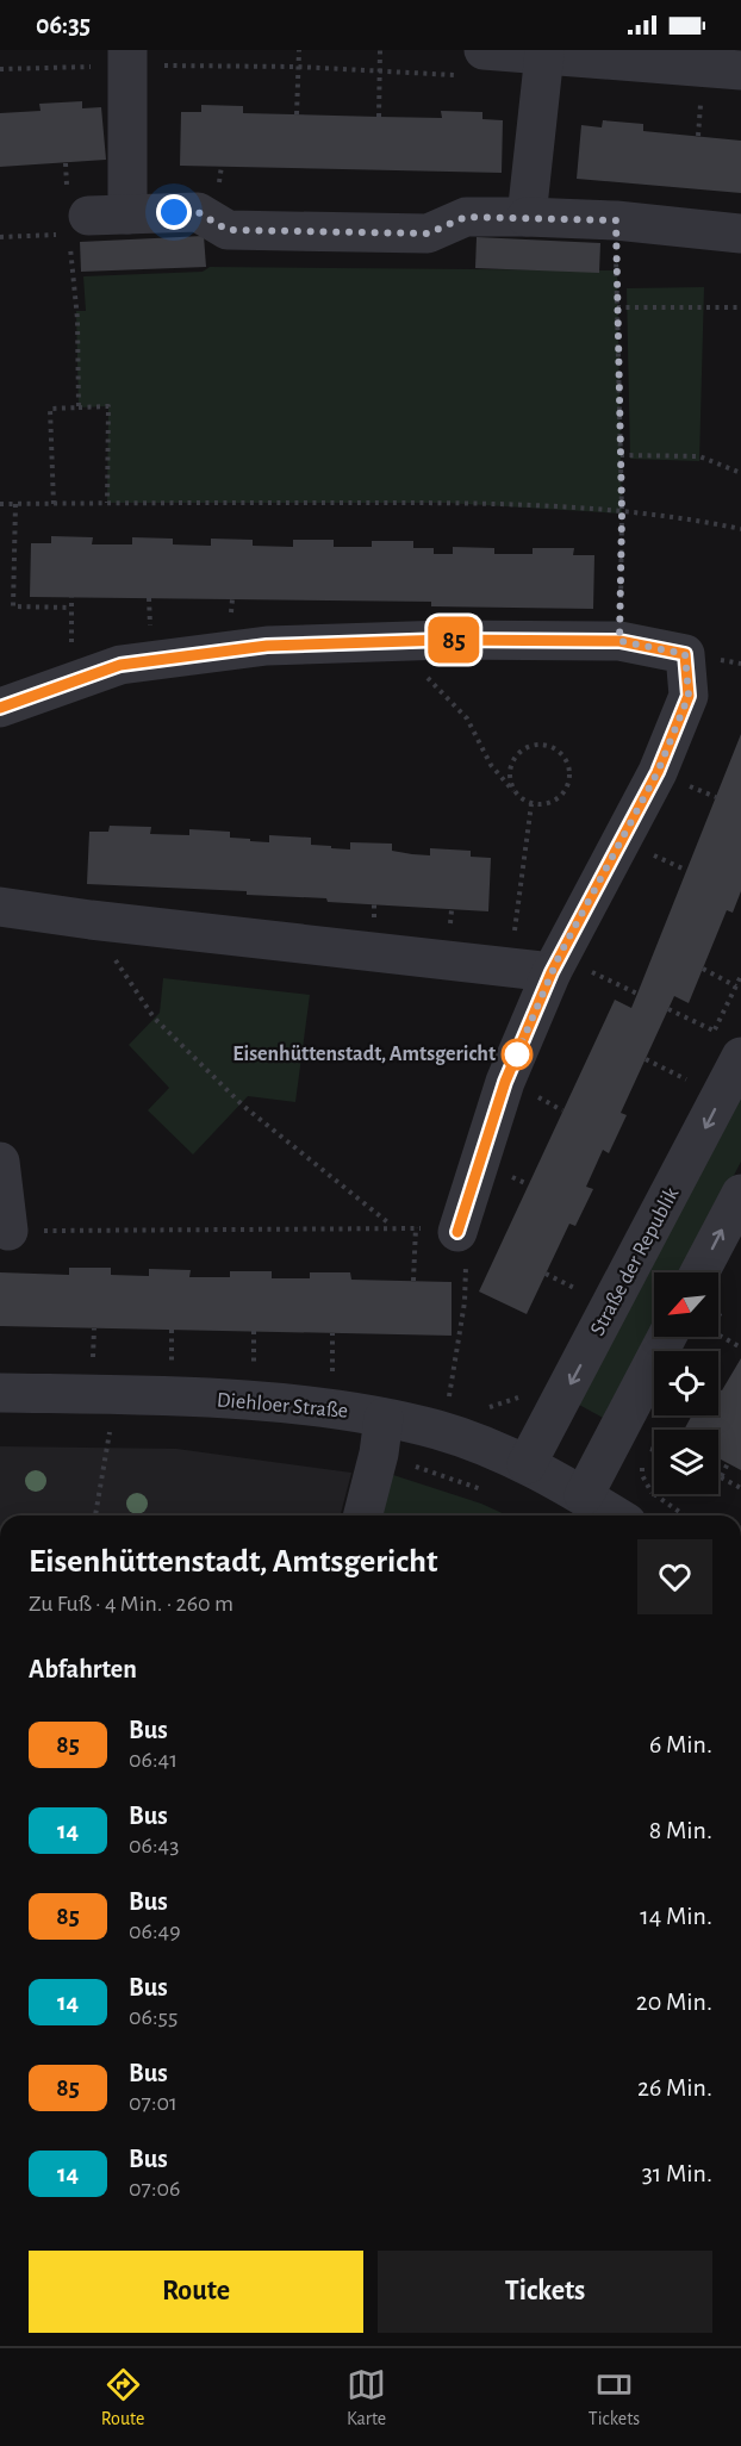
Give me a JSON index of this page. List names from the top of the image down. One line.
{"streets":{"street":["Straße der Republik","Diehloer Straße"]},"crossings":[["Straße der Republik","Diehloer Straße"]],"places":["Eisenhüttenstadt, Amtsgericht"],"lines":["bus line 85"],"north":"bottom left","page":{"status":"06:35","on_map":"85","heading":[["Eisenhüttenstadt, Amtsgericht","Zu Fuß · 4 Min. · 260 m"],"Abfahrten"],"list":[{"mark":"85","name":"Bus","note":"06:41","value":"6 Min."},{"mark":"14","name":"Bus","note":"06:43","value":"8 Min."},{"mark":"85","name":"Bus","note":"06:49","value":"14 Min."},{"mark":"14","name":"Bus","note":"06:55","value":"20 Min."},{"mark":"85","name":"Bus","note":"07:01","value":"26 Min."},{"mark":"14","name":"Bus","note":"07:06","value":"31 Min."}],"buttons":["Route","Tickets"],"tabs":["Route","Karte","Tickets"]}}
